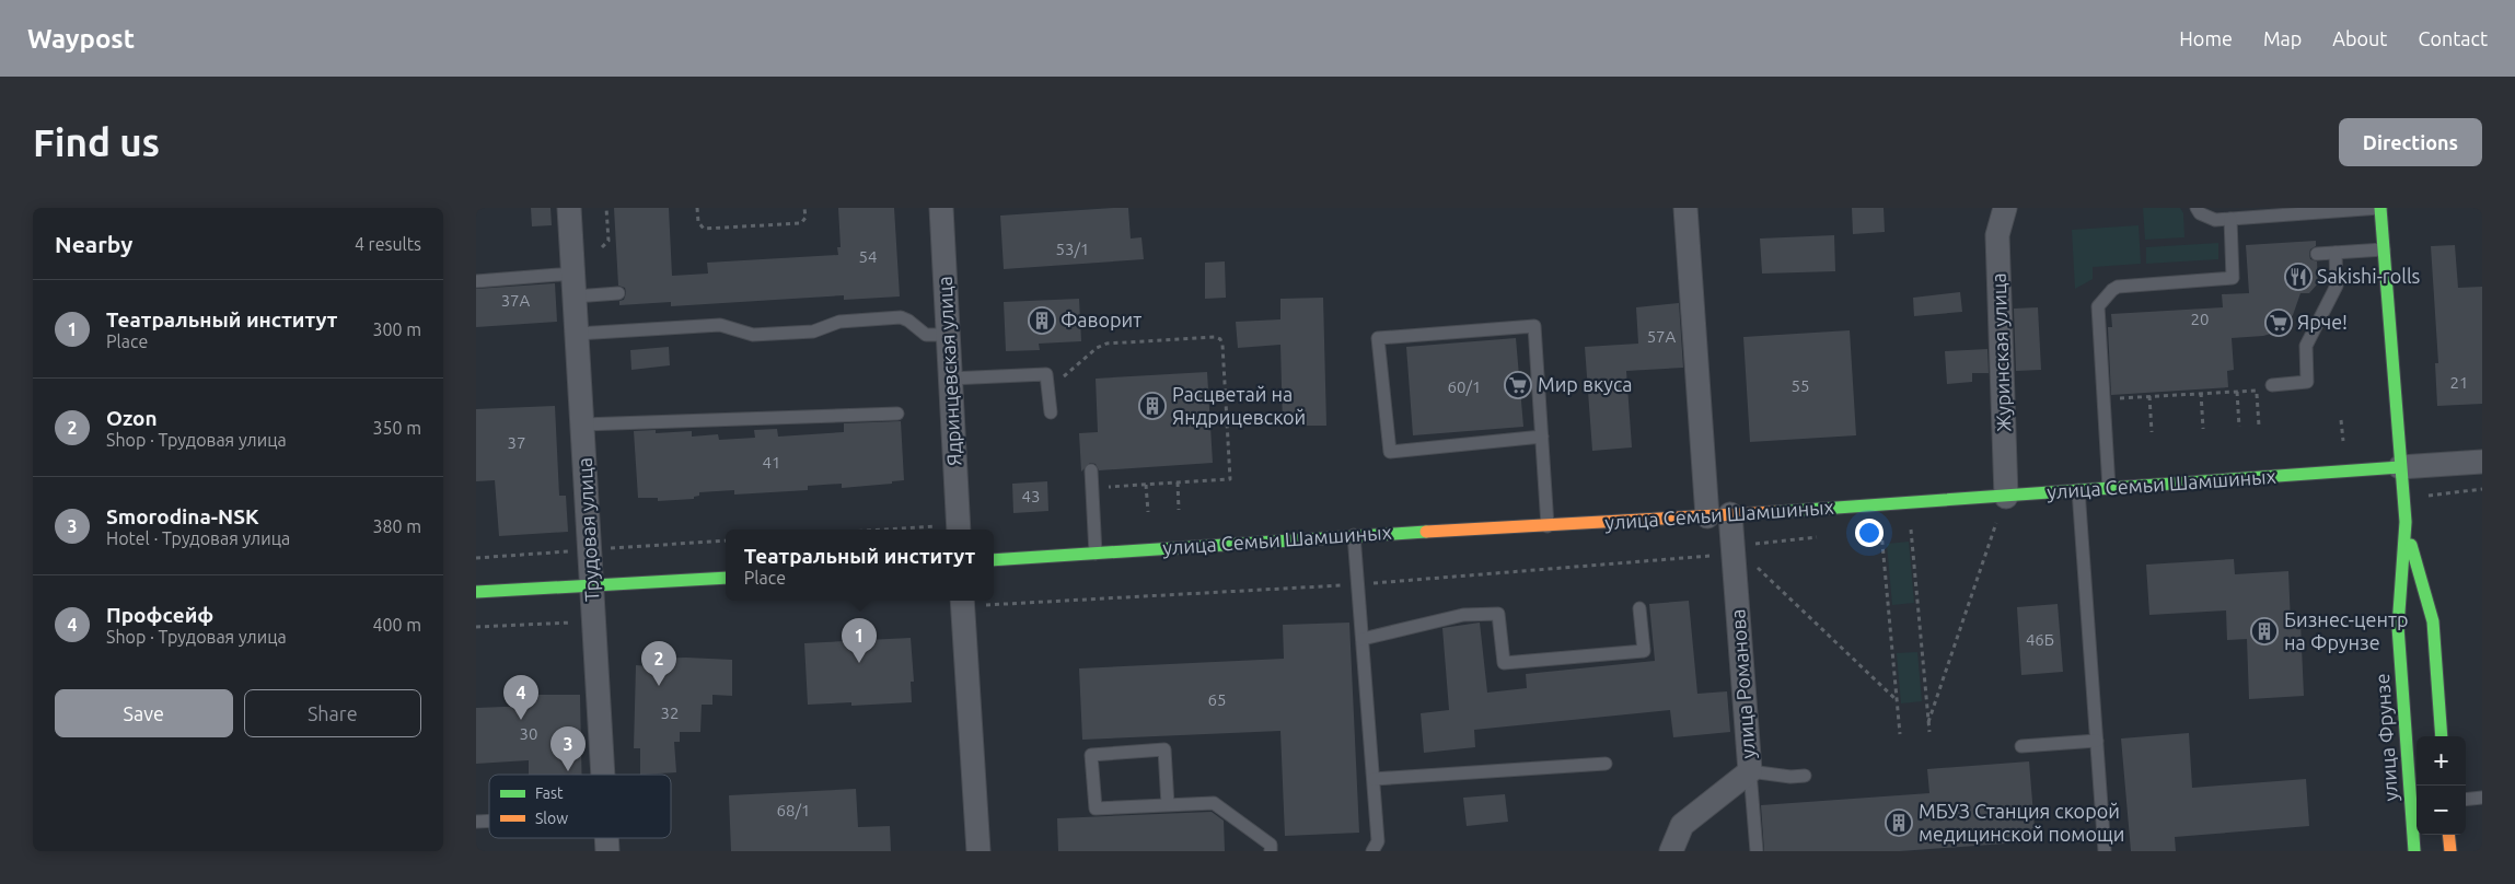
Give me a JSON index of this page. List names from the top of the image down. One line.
{"streets":{"street":["Журинская улица","Ядринцевская улица","улица Семьи Шамшиных","Трудовая улица","улица Романова","улица Фрунзе"]},"crossings":[["Журинская улица","улица Семьи Шамшиных"],["улица Семьи Шамшиных","улица Романова"],["улица Семьи Шамшиных","улица Фрунзе"]],"places":{"restaurant":["Sakishi-rolls"],"building":["Фаворит","Расцветай на Яндрицевской","Бизнес-центр на Фрунзе","МБУЗ Станция скорой медицинской помощи"],"supermarket":["Ярче!","Мир вкуса"]},"house_numbers":["53/1","54","37А","20","57А","21","55","60/1","37","41","43","46Б","65","32","30","68/1"],"legend":["Fast","Slow"],"page":{"header":"Waypost","nav":["Home","Map","About","Contact"],"buttons":["Directions",["Save","Share"]],"title":"Find us","heading":["Nearby","4 results"],"list":[{"mark":"1","name":"Театральный институт","note":"Place","value":"300 m"},{"mark":"2","name":"Ozon","note":"Shop · Трудовая улица","value":"350 m"},{"mark":"3","name":"Smorodina-NSK","note":"Hotel · Трудовая улица","value":"380 m"},{"mark":"4","name":"Профсейф","note":"Shop · Трудовая улица","value":"400 m"}],"popup":["Театральный институт","Place"],"pins":["1","2","4","3"],"map_buttons":["+","−"]}}
